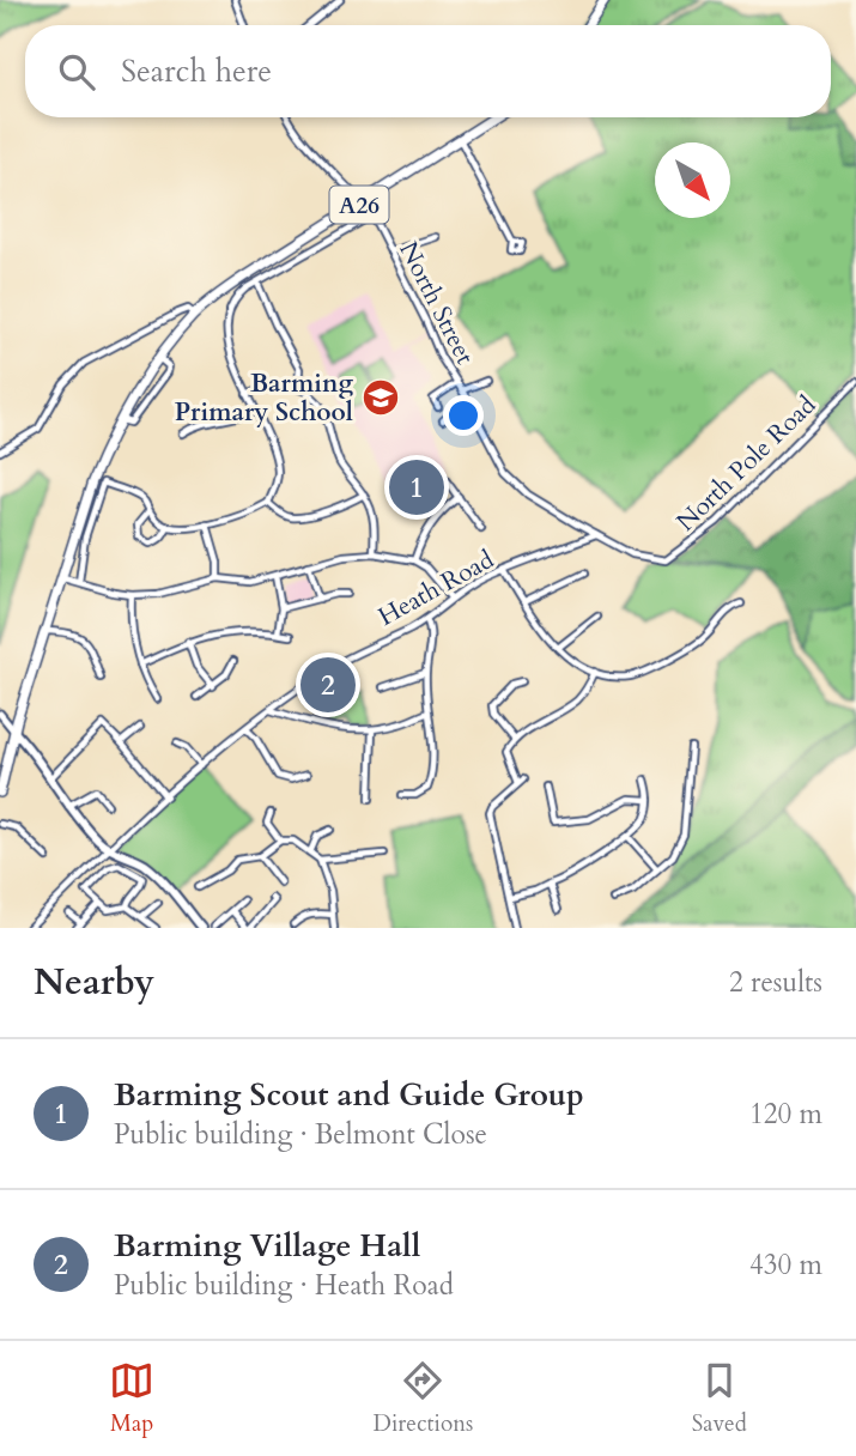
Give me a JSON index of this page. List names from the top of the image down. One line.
{"streets":{"main road":["A26"],"street":["North Street","North Pole Road","Heath Road"]},"crossings":[["A26","North Street"],["North Street","North Pole Road"],["North Street","Heath Road"]],"places":{"school or university":["Barming Primary School"]},"north":"bottom right","page":{"search":"Search here","pins":["1","2"],"heading":["Nearby","2 results"],"list":[{"mark":"1","name":"Barming Scout and Guide Group","note":"Public building · Belmont Close","value":"120 m"},{"mark":"2","name":"Barming Village Hall","note":"Public building · Heath Road","value":"430 m"}],"nav":["Map","Directions","Saved"]}}
